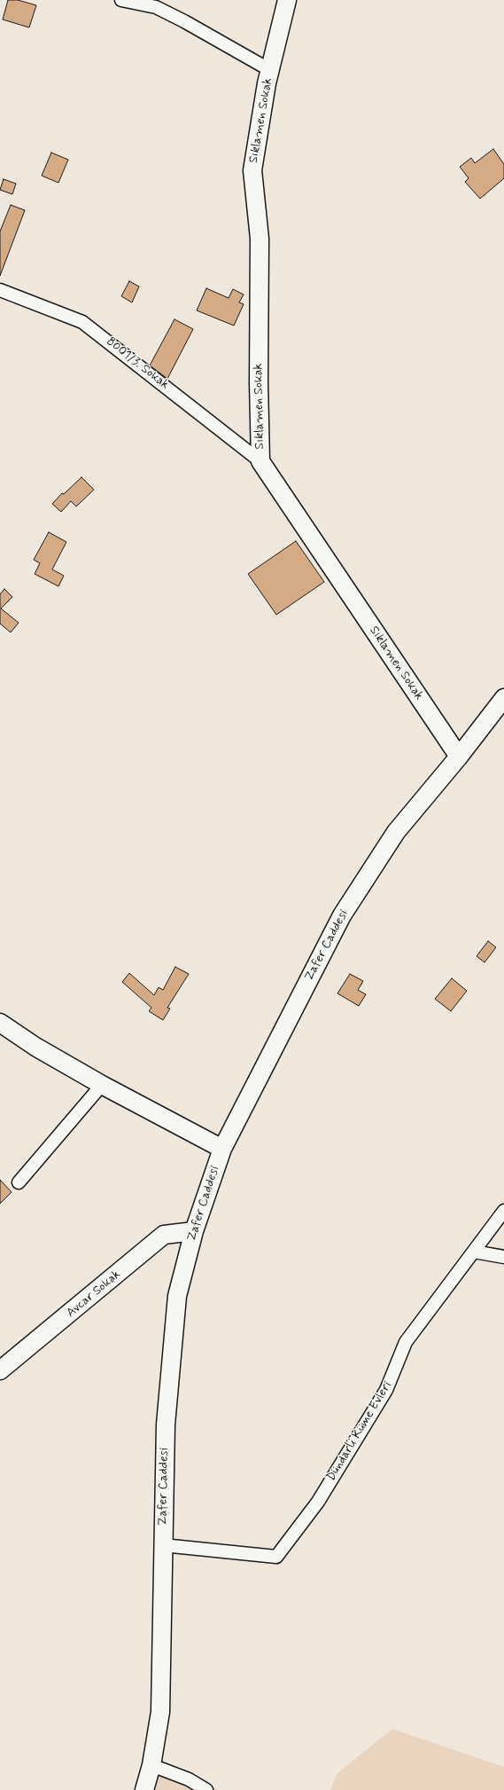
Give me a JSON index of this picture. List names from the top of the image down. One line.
{"streets":{"street":["Sıklamen Sokak","8001/3. Sokak","Zafer Caddesi","Avcar Sokak","Dündarli Küme Evleri"]},"crossings":[["Sıklamen Sokak","8001/3. Sokak"],["Sıklamen Sokak","Zafer Caddesi"],["Zafer Caddesi","Avcar Sokak"],["Zafer Caddesi","Dündarli Küme Evleri"]]}
